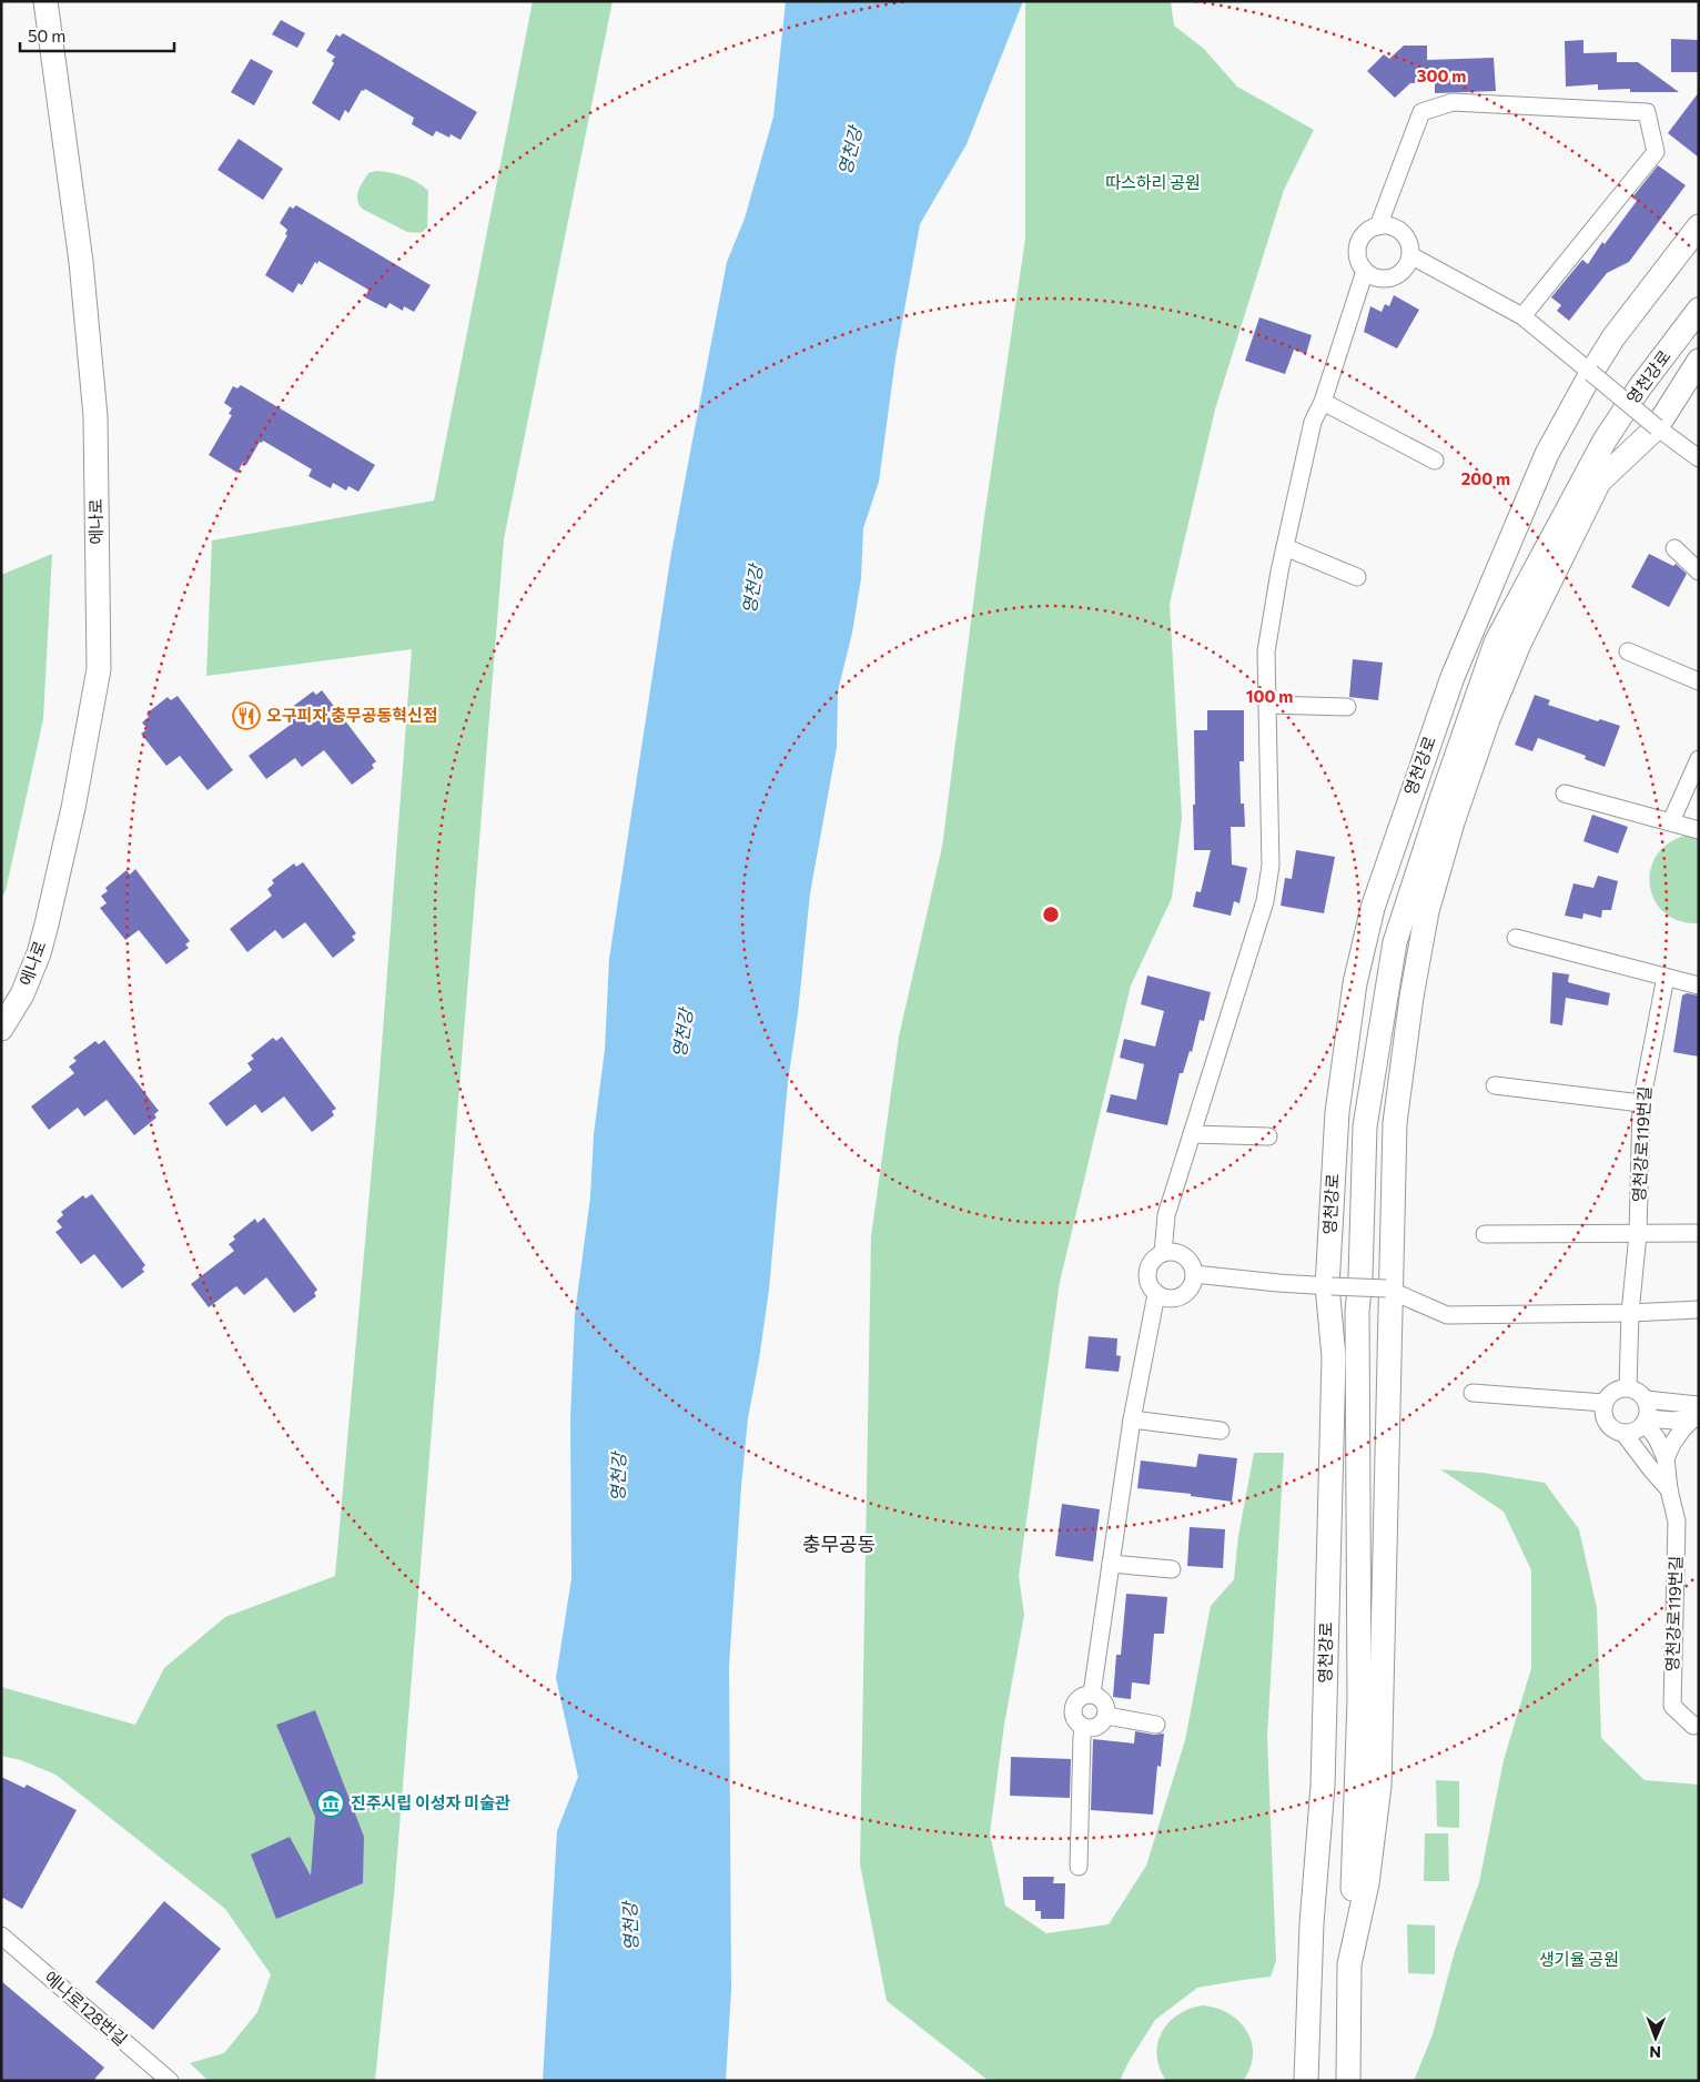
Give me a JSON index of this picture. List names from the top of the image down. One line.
{"streets":{"street":["영천강로","에나로","영천강로119번길","에나로128번길"]},"districts":["충무공동"],"water":["영천강"],"parks":["따스하리 공원","생기율 공원"],"places":{"restaurant":["오구피자 충무공동혁신점"],"museum":["진주시립 이성자 미술관"]},"scale_bar":"50 m","north":"bottom","rings":["300 m","200 m","100 m"]}
